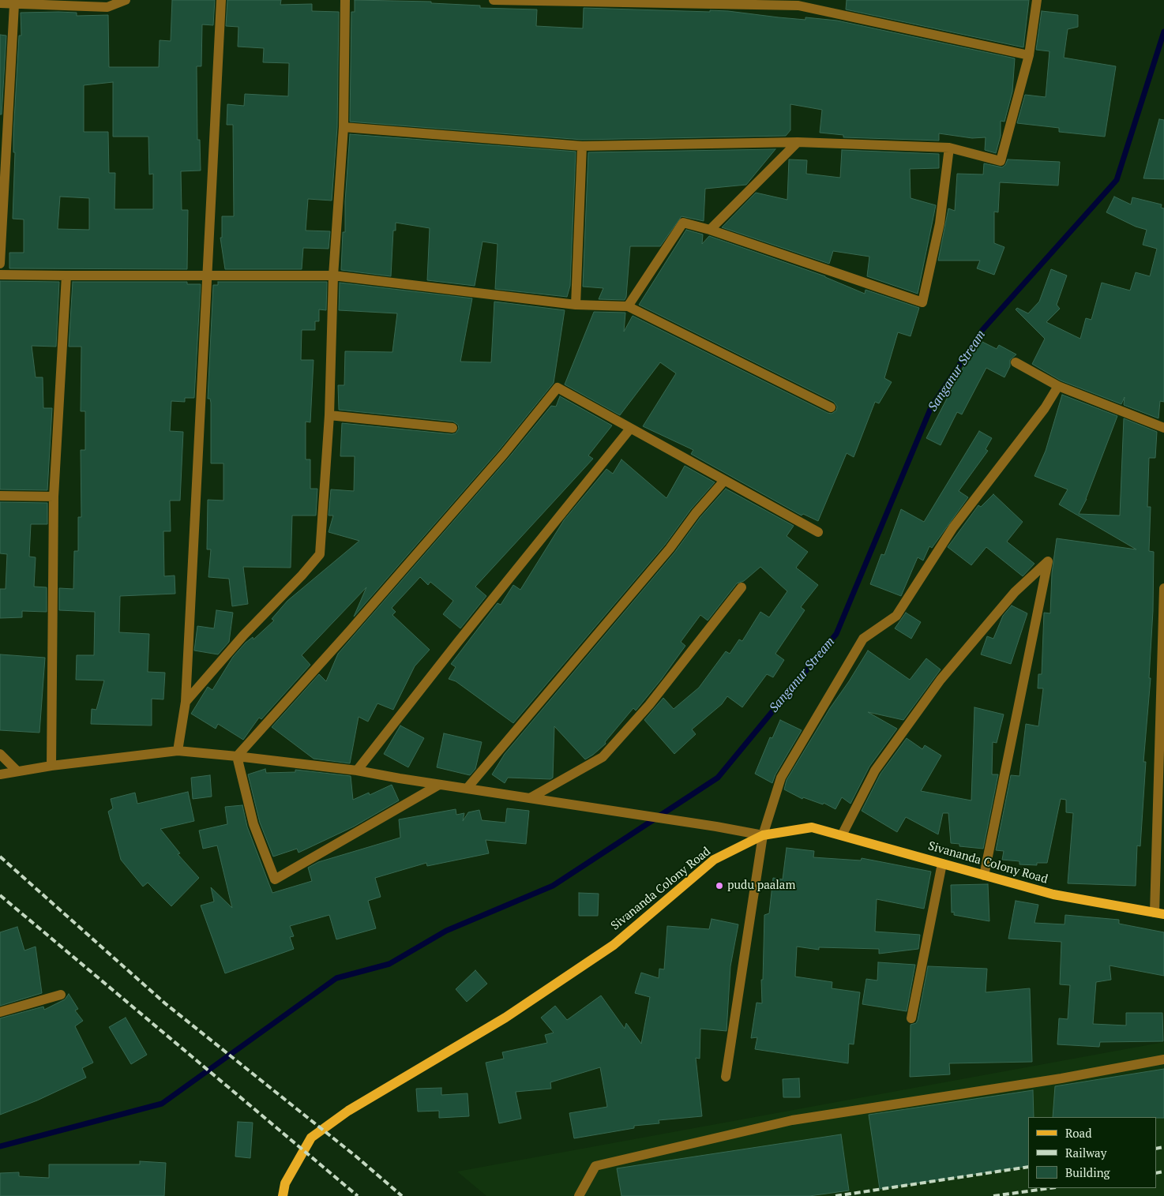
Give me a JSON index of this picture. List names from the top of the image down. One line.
{"streets":{"main road":["Sivananda Colony Road"]},"water":["Sanganur Stream"],"places":["pudu paalam"],"legend":["Road","Railway","Building"]}
